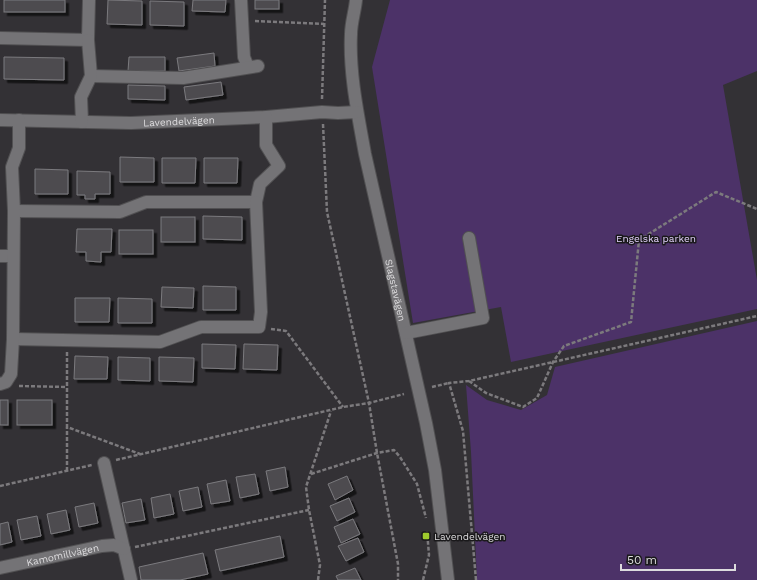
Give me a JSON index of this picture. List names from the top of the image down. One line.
{"streets":{"street":["Lavendelvägen","Slagstavägen","Kamomillvägen"]},"crossings":[["Lavendelvägen","Slagstavägen"]],"parks":["Engelska parken"],"places":{"transit":["Lavendelvägen"]},"scale_bar":"50 m"}
